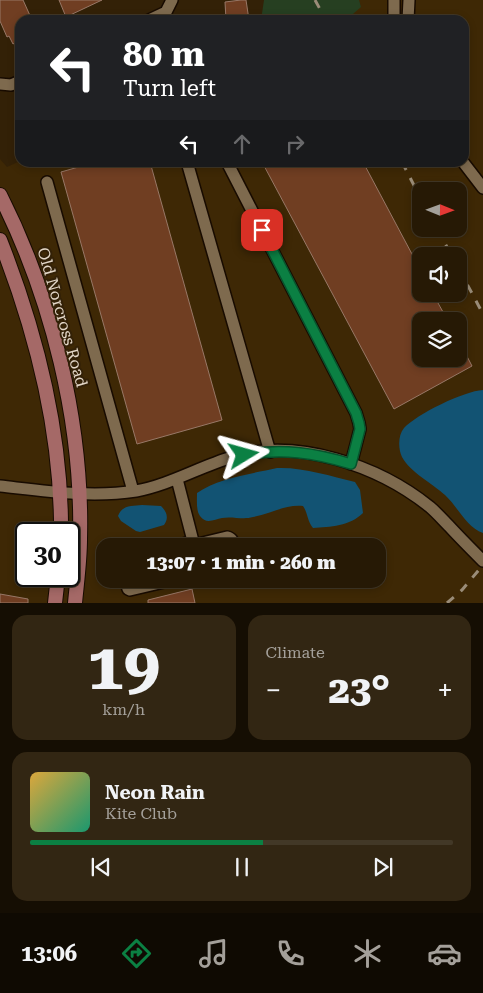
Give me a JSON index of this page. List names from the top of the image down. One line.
{"streets":{"main road":["Old Norcross Road"]},"north":"right","page":{"turn":["80 m","Turn left"],"limit":"30","trip":"13:07 · 1 min · 260 m","tile":[["19","km/h"],"Climate"],"heat":["−","23°","+"],"song":["Neon Rain","Kite Club"],"tabs":"13:06"}}
